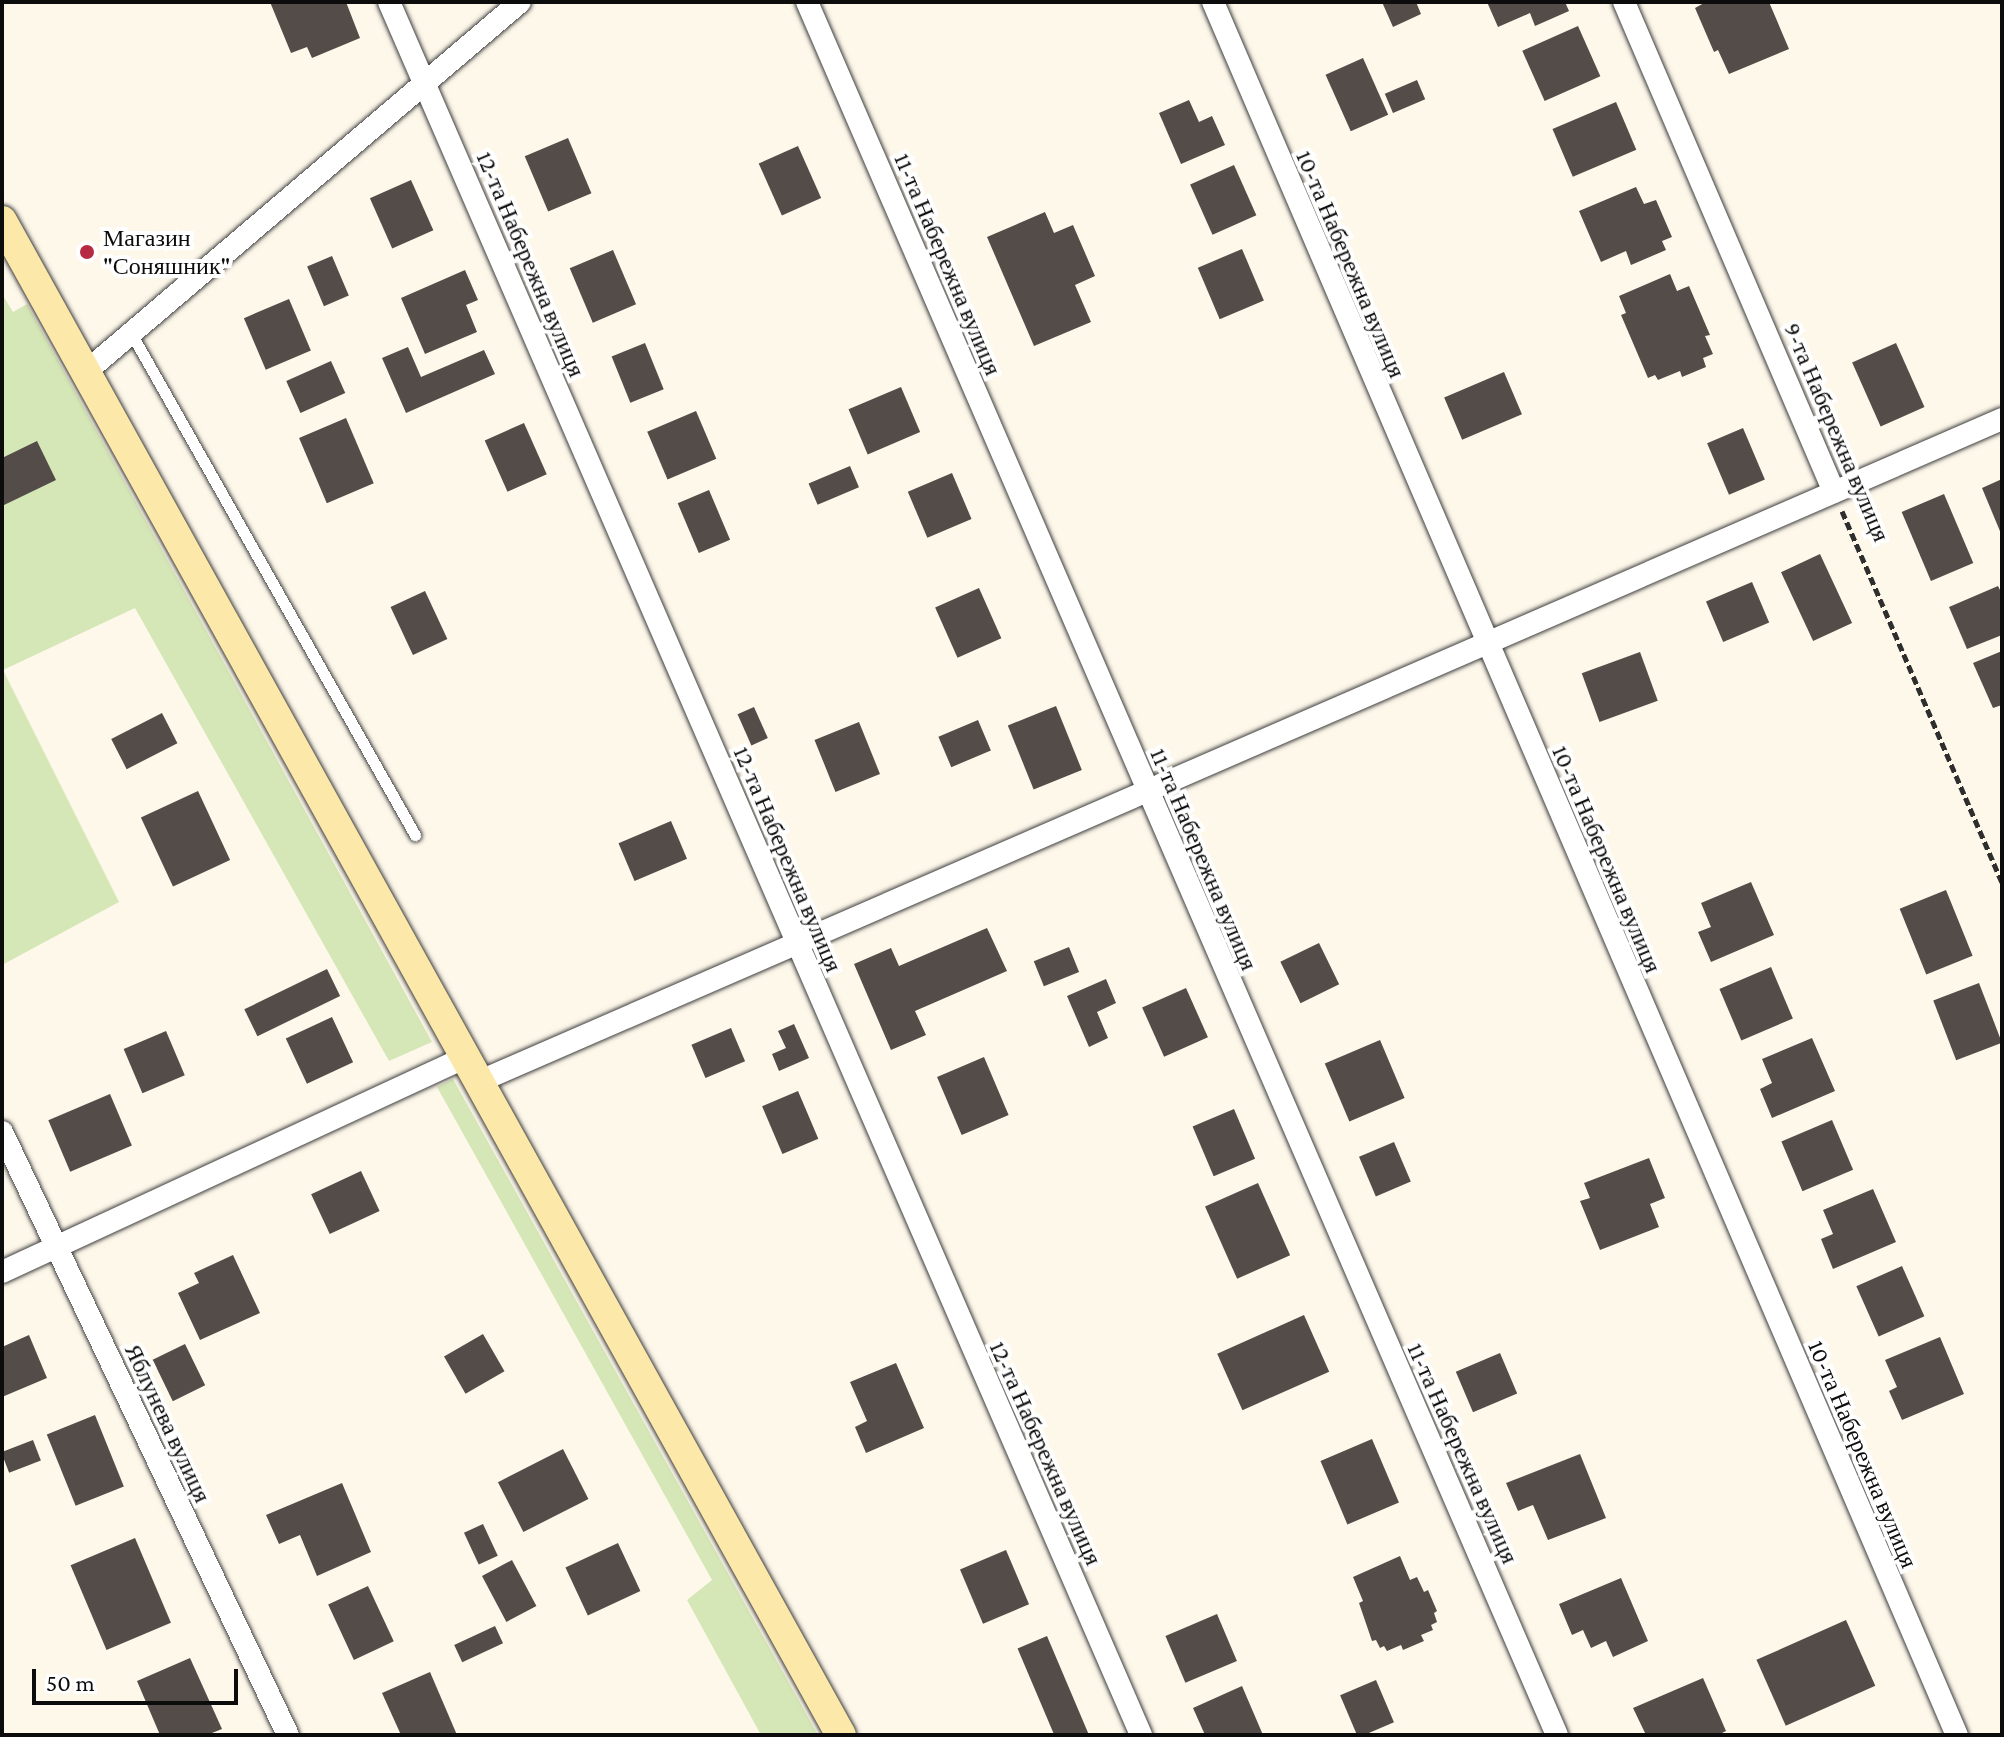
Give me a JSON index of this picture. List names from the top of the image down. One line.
{"streets":{"street":["12-та Набережна вулиця","11-та Набережна вулиця","10-та Набережна вулиця","9-та Набережна вулиця","Яблунева вулиця"]},"places":["Магазин \"Соняшник\""],"scale_bar":"50 m"}
